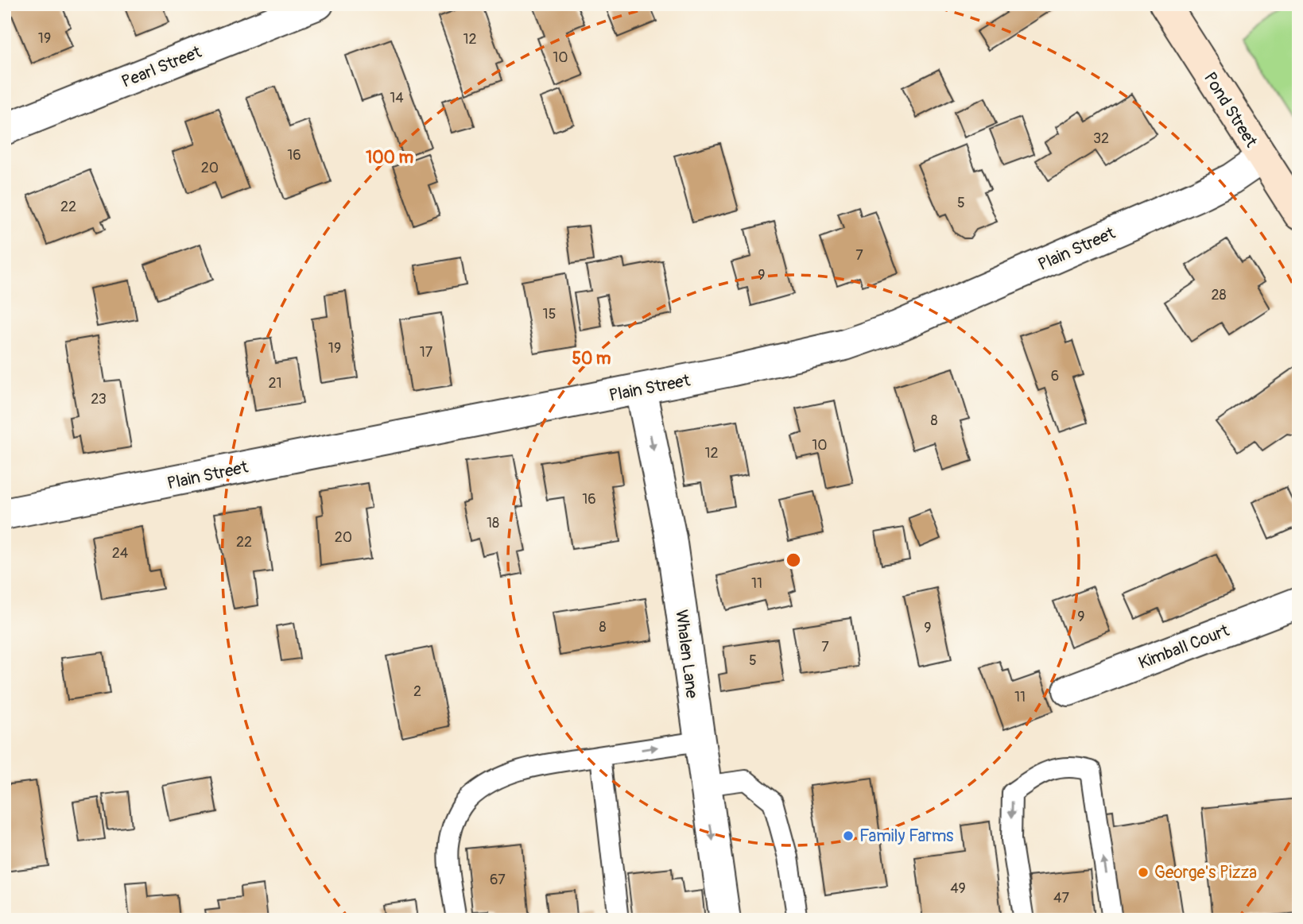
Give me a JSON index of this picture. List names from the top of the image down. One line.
{"streets":{"street":["Pearl Street","Pond Street","Plain Street","Kimball Court","Whalen Lane"]},"crossings":[["Pond Street","Plain Street"],["Plain Street","Whalen Lane"]],"one_way":["Whalen Lane"],"places":["Family Farms","George's Pizza"],"house_numbers":["19","12","10","14","32","16","20","5","22","7","9","28","15","19","17","6","21","23","8","10","12","16","18","20","22","24","11","9","8","9","7","5","2","11","67","49","47"],"rings":["100 m","50 m"]}
